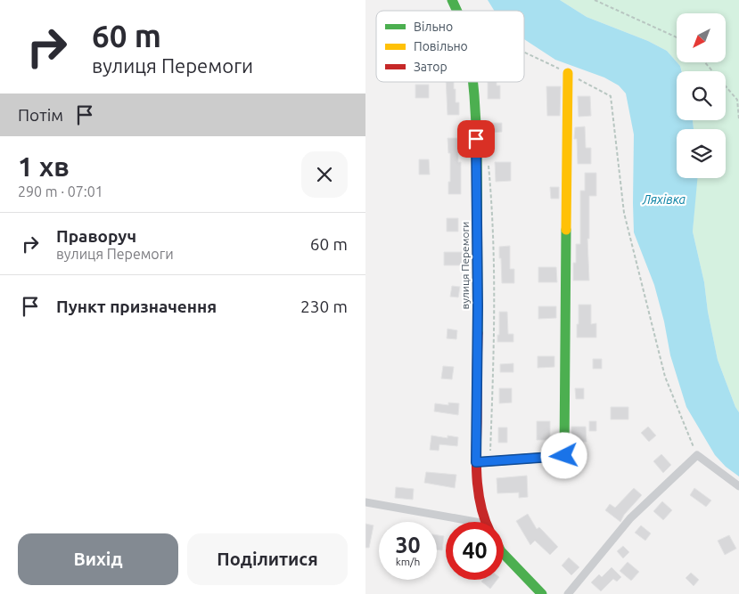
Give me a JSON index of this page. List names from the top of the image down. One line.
{"streets":{"main road":["вулиця Перемоги"]},"water":["Ляхівка"],"legend":["Вільно","Повільно","Затор"],"north":"bottom left","page":{"turn":["60 m","вулиця Перемоги"],"then":"Потім","heading":["1 хв","290 m · 07:01"],"list":[{"name":"Праворуч","note":"вулиця Перемоги","value":"60 m"},{"name":"Пункт призначення","value":"230 m"}],"speed":"30 km/h","limit":"40","buttons":["Вихід","Поділитися"]}}
